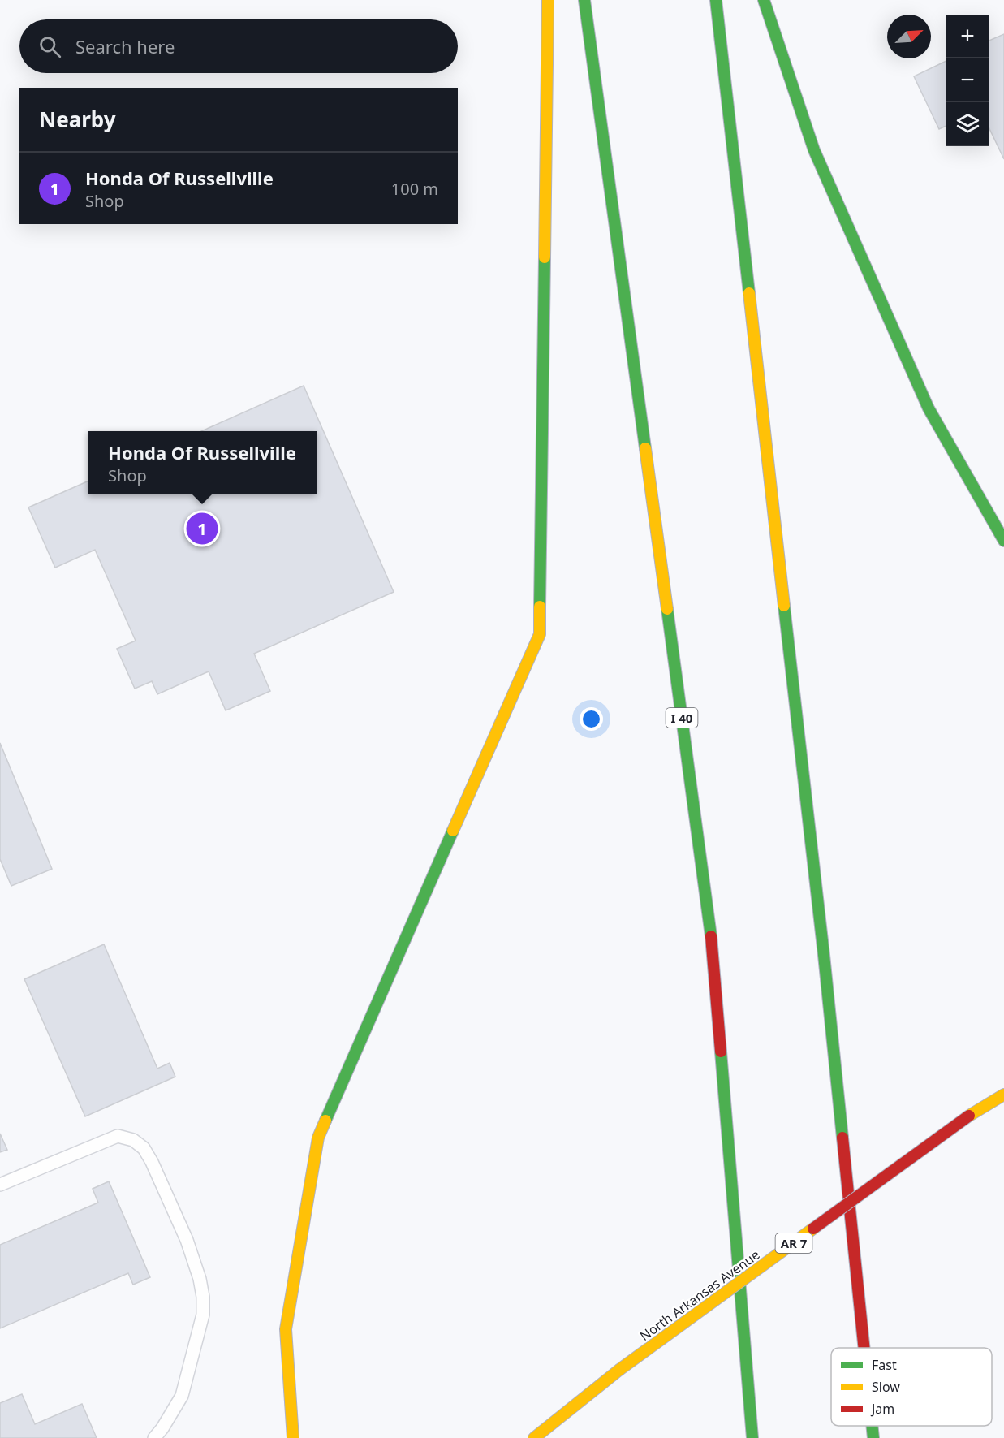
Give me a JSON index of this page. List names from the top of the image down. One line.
{"streets":{"highway":["I 40","AR 7","North Arkansas Avenue"]},"legend":["Fast","Slow","Jam"],"north":"top right","page":{"map_buttons":["+","−"],"search":"Search here","heading":"Nearby","list":[{"mark":"1","name":"Honda Of Russellville","note":"Shop","value":"100 m"}],"popup":["Honda Of Russellville","Shop"],"pins":"1"}}
